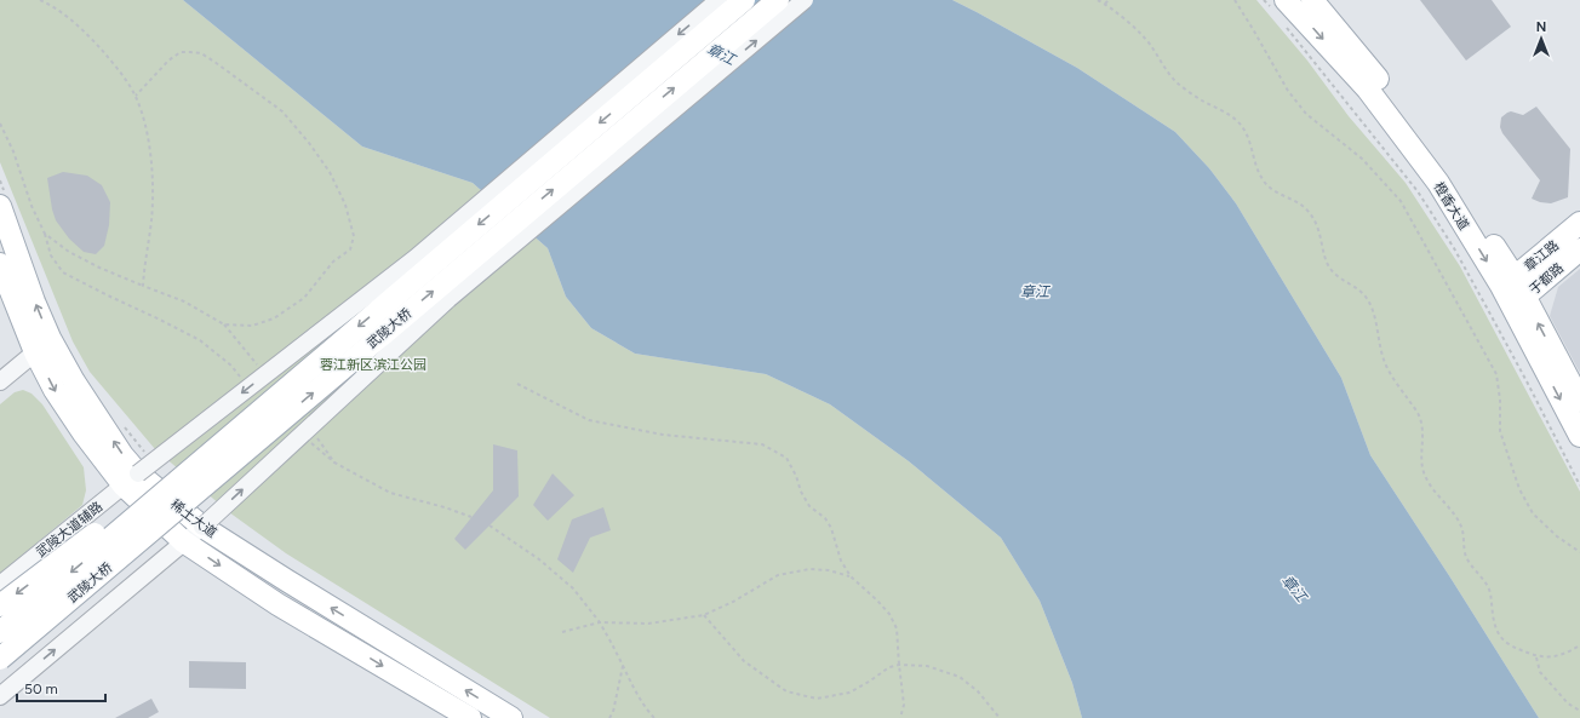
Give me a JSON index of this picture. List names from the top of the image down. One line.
{"streets":{"main road":["橙香大道","章江路","于都路","武陵大桥","稀土大道"],"street":["武陵大道辅路"]},"crossings":[["橙香大道","章江路"],["橙香大道","于都路"],["稀土大道","武陵大道辅路"]],"water":["章江"],"parks":["蓉江新区滨江公园"],"scale_bar":"50 m","north":"top"}
